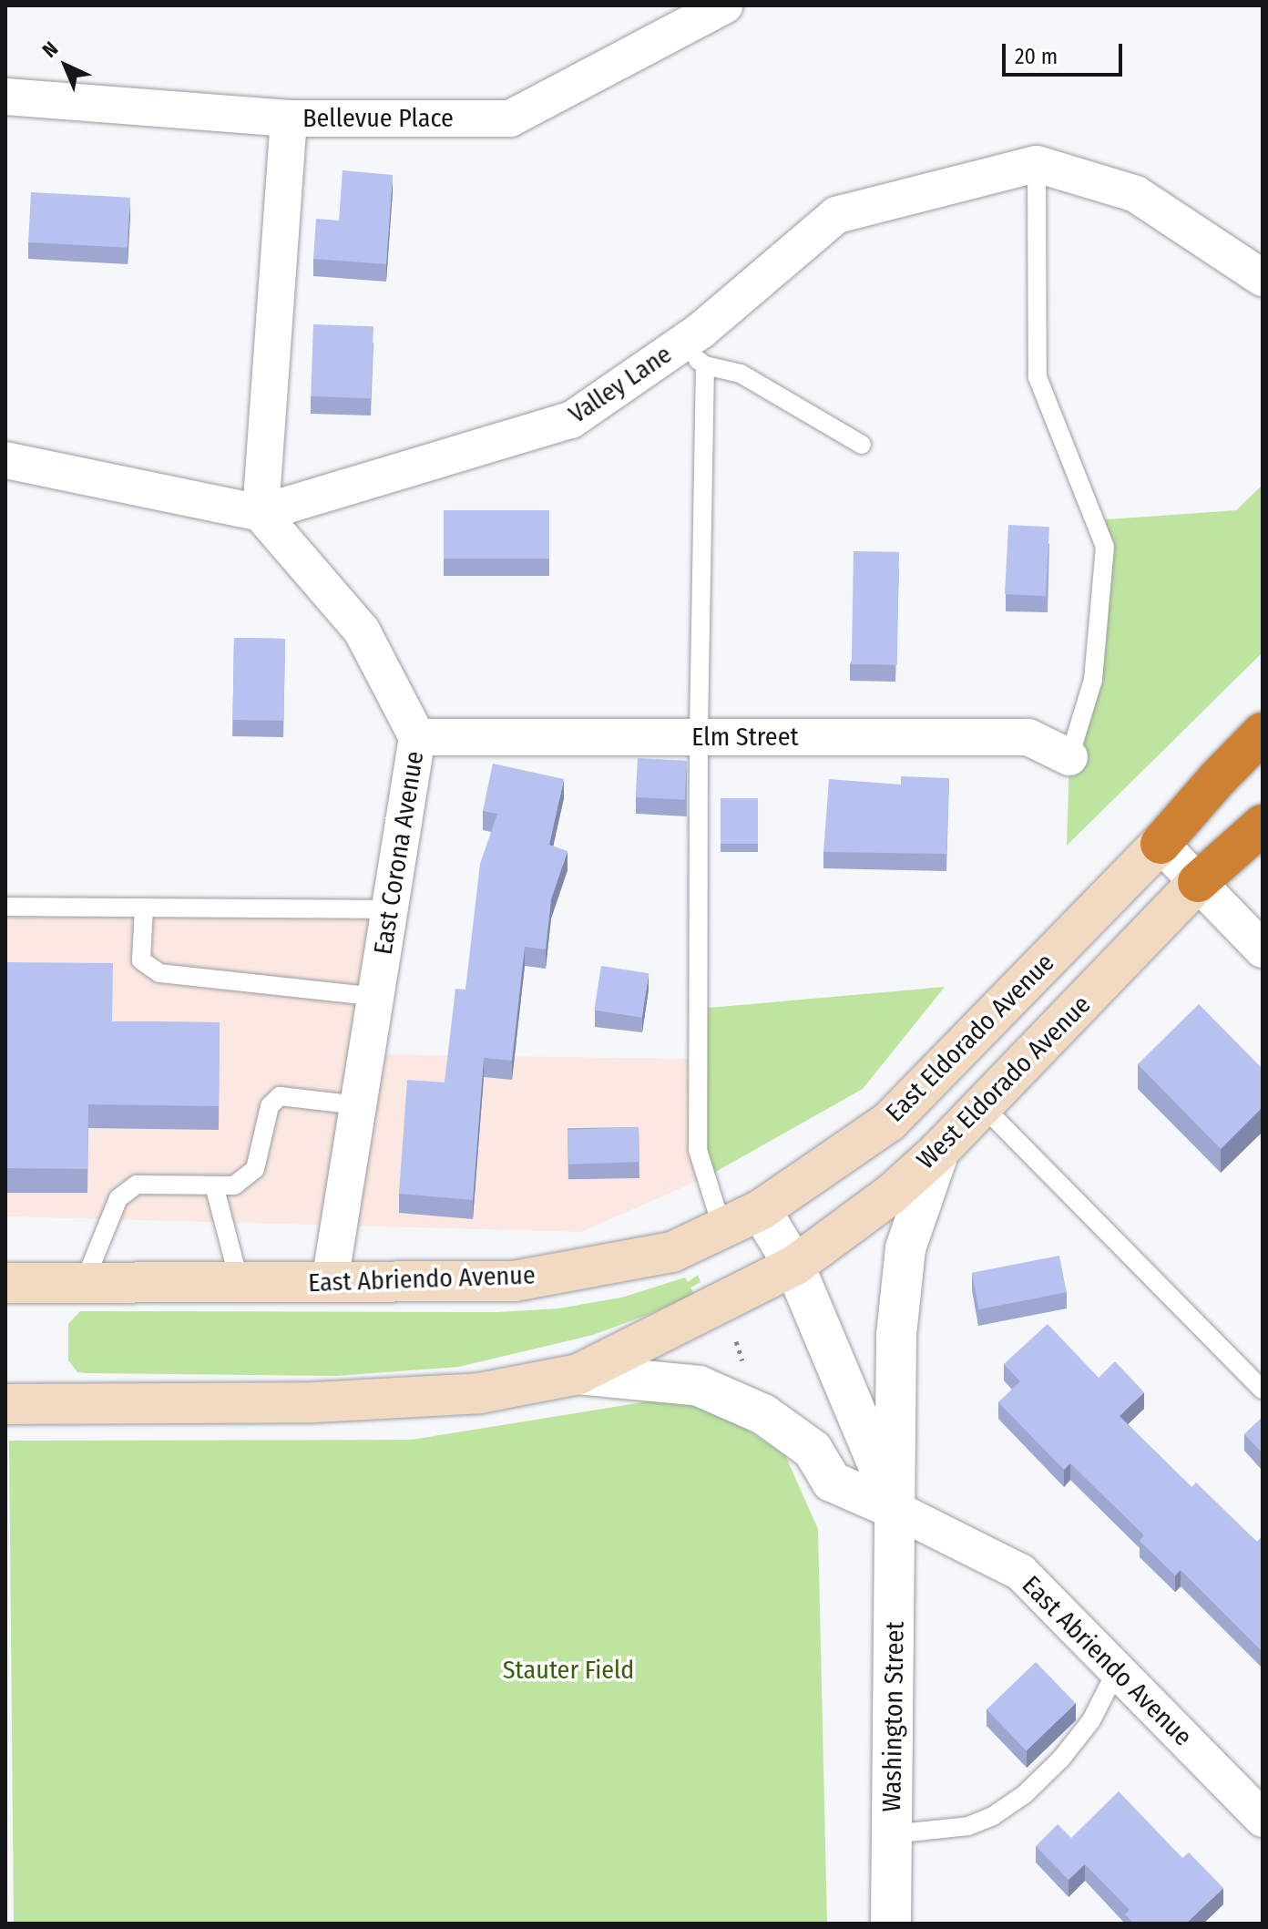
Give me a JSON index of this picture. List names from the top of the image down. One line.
{"streets":{"main road":["East Eldorado Avenue","West Eldorado Avenue","East Abriendo Avenue"],"street":["Bellevue Place","Valley Lane","Elm Street","East Corona Avenue","Washington Street"]},"crossings":[["Valley Lane","East Corona Avenue"],["Elm Street","East Corona Avenue"],["East Corona Avenue","East Abriendo Avenue"],["East Eldorado Avenue","East Abriendo Avenue"],["West Eldorado Avenue","Washington Street"],["East Abriendo Avenue","Washington Street"]],"parks":["Stauter Field"],"scale_bar":"20 m","north":"top left"}
